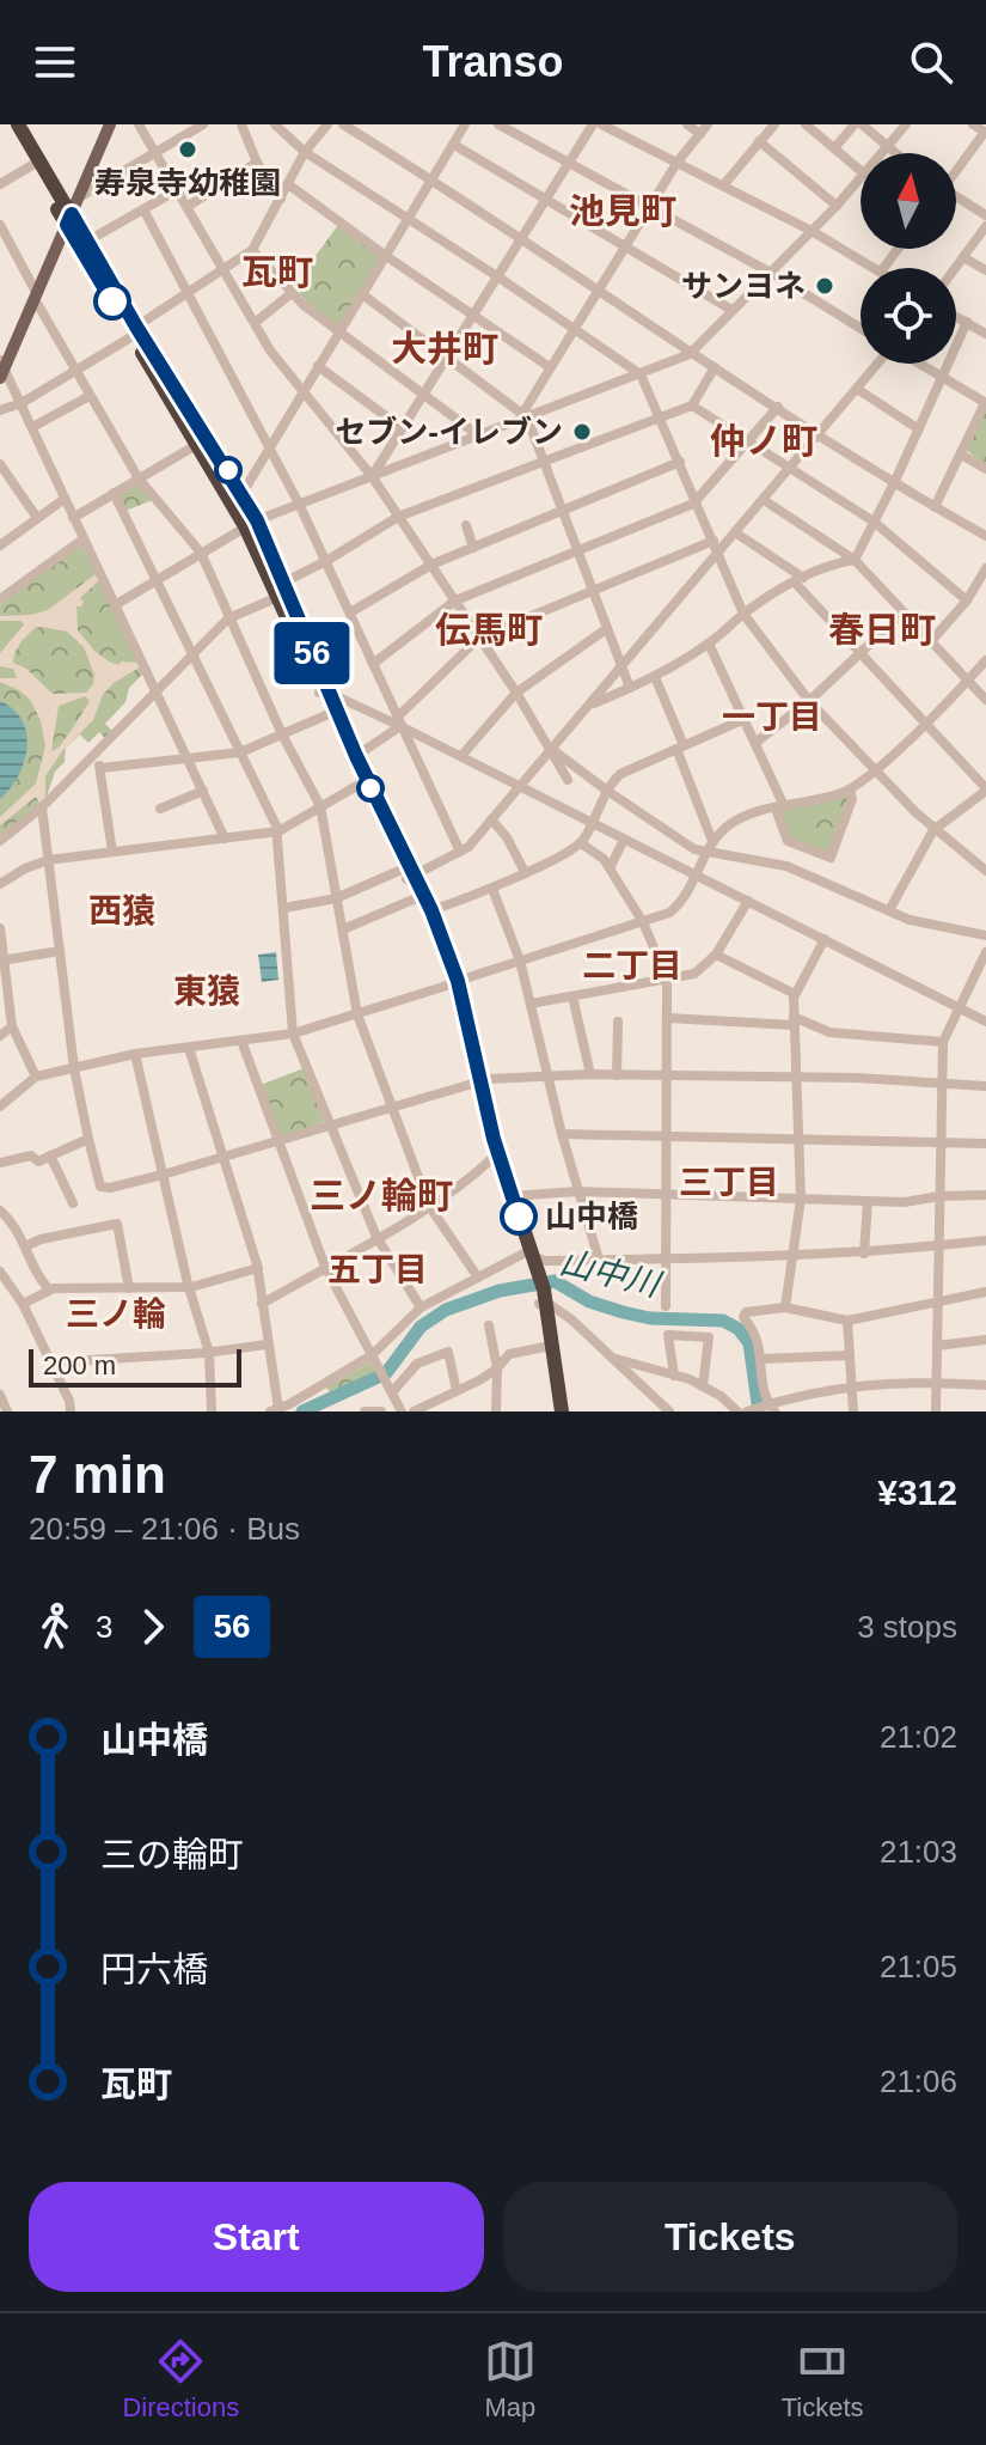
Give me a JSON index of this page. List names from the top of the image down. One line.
{"districts":["池見町","瓦町","大井町","仲ノ町","伝馬町","春日町","一丁目","西猿","二丁目","東猿","三丁目","三ノ輪町","五丁目","三ノ輪"],"water":["山中川"],"places":["寿泉寺幼稚園","サンヨネ","セブン-イレブン","山中橋"],"lines":["bus line 56"],"scale_bar":"200 m","north":"top","page":{"header":"Transo","on_map":"56","scale":"200 m","heading":["7 min","20:59 – 21:06 · Bus","¥312"],"legs":["3","56","3 stops"],"list":[{"name":"山中橋","value":"21:02"},{"name":"三の輪町","value":"21:03"},{"name":"円六橋","value":"21:05"},{"name":"瓦町","value":"21:06"}],"buttons":["Start","Tickets"],"tabs":["Directions","Map","Tickets"]}}
